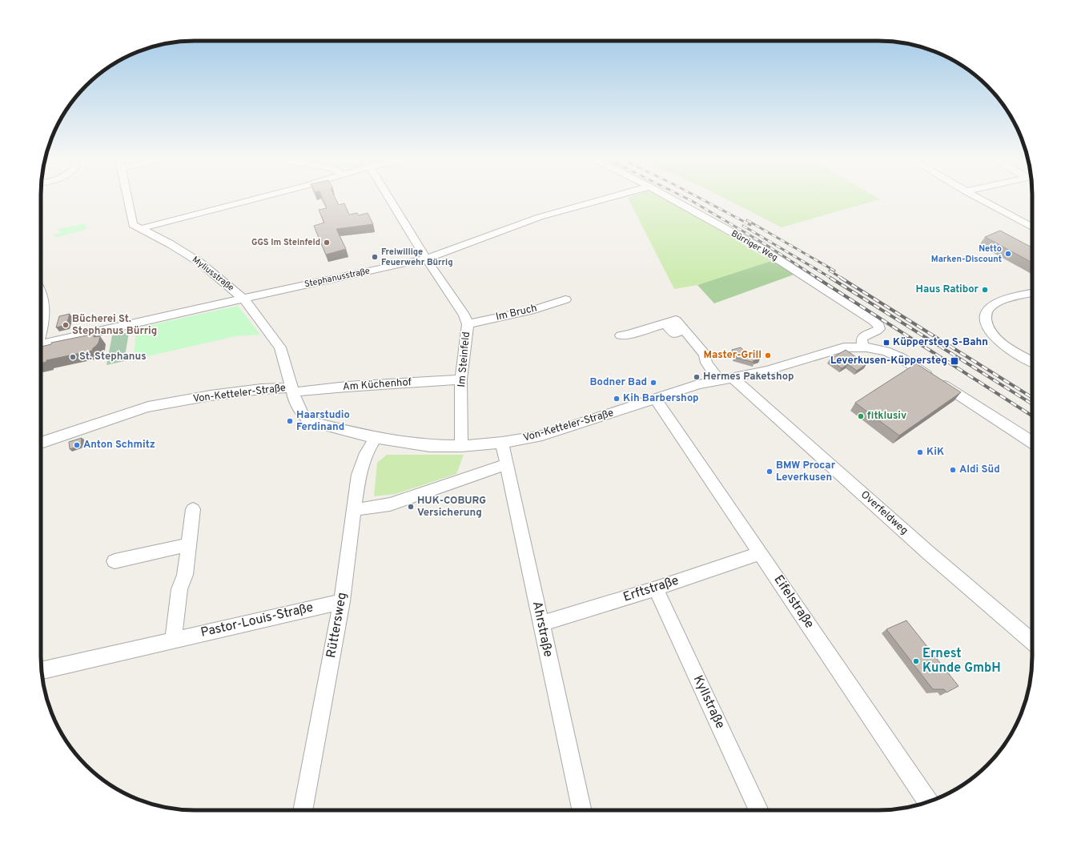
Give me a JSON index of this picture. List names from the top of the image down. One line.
{"streets":{"street":["Bürriger Weg","Myliusstraße","Stephanusstraße","Im Bruch","Im Steinfeld","Am Küchenhof","Von-Ketteler-Straße","Overfeldweg","Erftstraße","Eifelstraße","Pastor-Louis-Straße","Rüttersweg","Ahrstraße","Kyllstraße"]},"crossings":[["Bürriger Weg","Von-Ketteler-Straße"],["Myliusstraße","Stephanusstraße"],["Myliusstraße","Am Küchenhof"],["Myliusstraße","Von-Ketteler-Straße"],["Stephanusstraße","Im Steinfeld"],["Im Bruch","Im Steinfeld"],["Im Steinfeld","Am Küchenhof"],["Im Steinfeld","Von-Ketteler-Straße"],["Am Küchenhof","Von-Ketteler-Straße"],["Von-Ketteler-Straße","Overfeldweg"],["Von-Ketteler-Straße","Eifelstraße"],["Von-Ketteler-Straße","Rüttersweg"],["Von-Ketteler-Straße","Ahrstraße"],["Erftstraße","Eifelstraße"],["Erftstraße","Ahrstraße"],["Erftstraße","Kyllstraße"],["Pastor-Louis-Straße","Rüttersweg"]],"places":{"other":["GGS Im Steinfeld","Netto Marken-Discount","Freiwillige Feuerwehr Bürrig","Haus Ratibor","Bücherei St. Stephanus Bürrig","Master-Grill","St. Stephanus","Hermes Paketshop","Bodner Bad","Kih Barbershop","fitklusiv","Haarstudio Ferdinand","Anton Schmitz","KiK","Aldi Süd","BMW Procar Leverkusen","HUK-COBURG Versicherung","Ernest Kunde GmbH"],"transit":["Küppersteg S-Bahn","Leverkusen-Küppersteg"]}}
